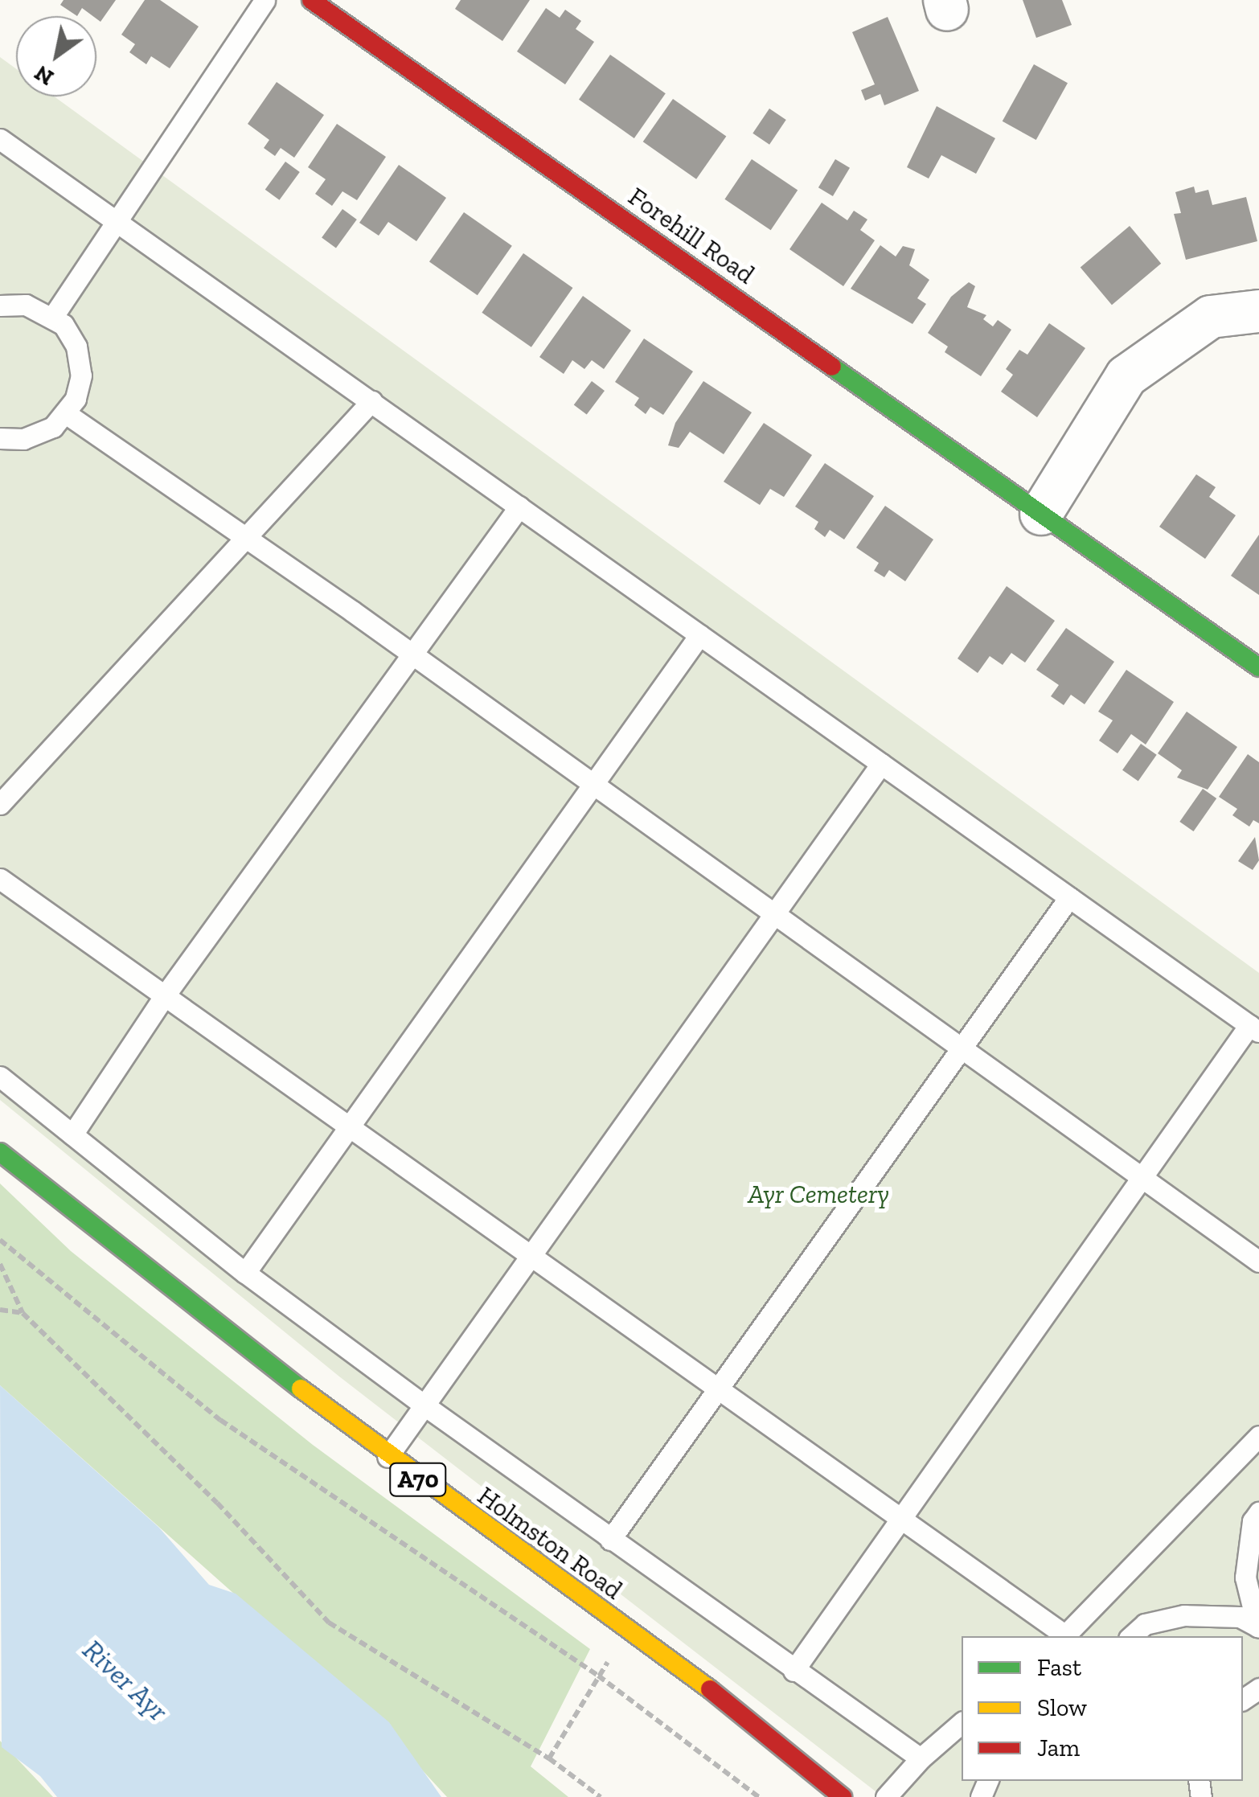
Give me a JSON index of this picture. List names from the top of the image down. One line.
{"streets":{"street":["Forehill Road","A70","Holmston Road"]},"water":["River Ayr"],"parks":["Ayr Cemetery"],"legend":["Fast","Slow","Jam"],"north":"bottom left"}
